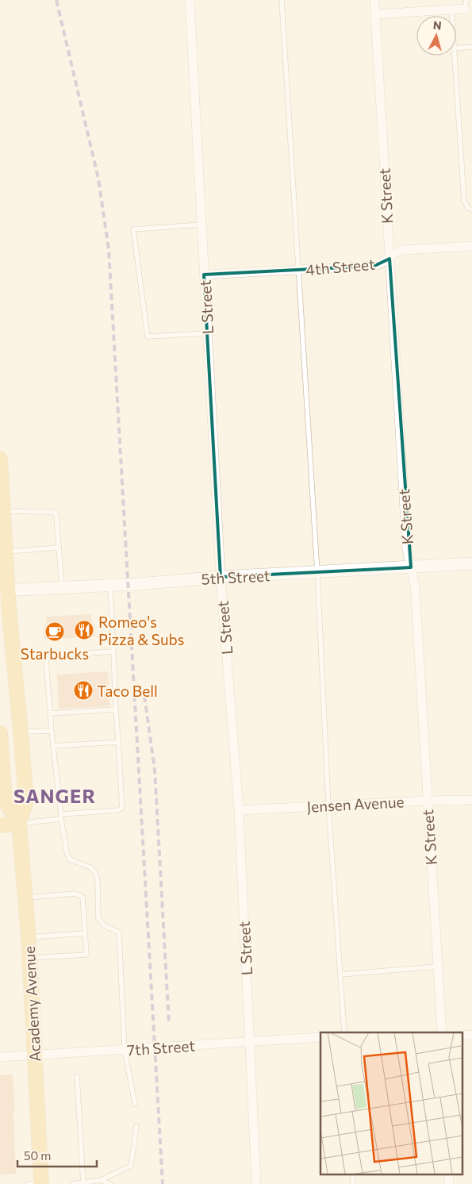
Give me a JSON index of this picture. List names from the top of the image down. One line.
{"streets":{"main road":["Academy Avenue"],"street":["K Street","4th Street","L Street","5th Street","Jensen Avenue","7th Street"]},"crossings":[["K Street","4th Street"],["K Street","5th Street"],["K Street","Jensen Avenue"],["4th Street","L Street"],["L Street","5th Street"],["L Street","Jensen Avenue"],["L Street","7th Street"],["Academy Avenue","7th Street"]],"districts":["SANGER"],"places":{"restaurant":["Romeo's Pizza & Subs","Taco Bell"],"cafe":["Starbucks"]},"scale_bar":"50 m","north":"top"}
